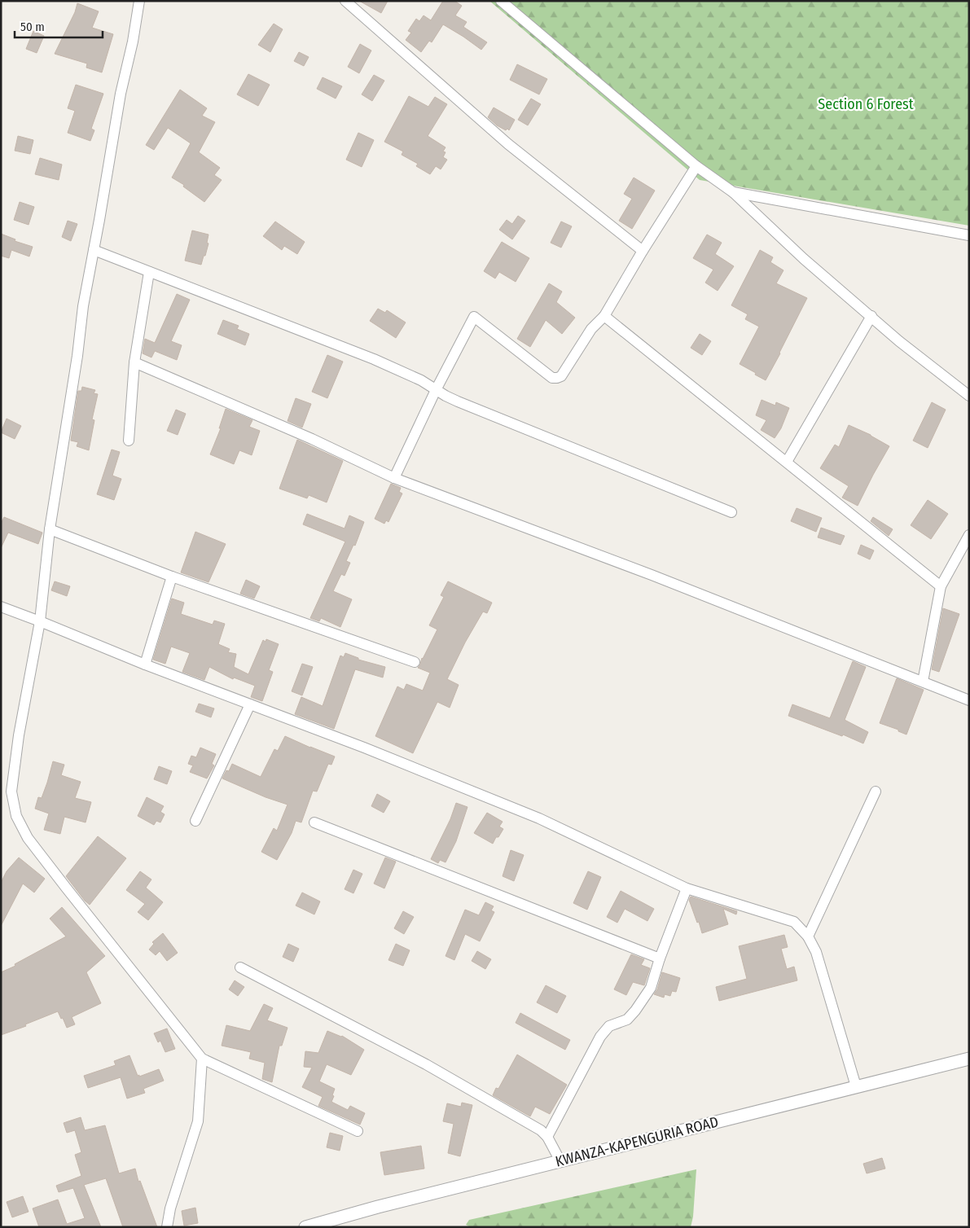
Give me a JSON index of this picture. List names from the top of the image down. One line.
{"streets":{"street":["KWANZA-KAPENGURIA ROAD"]},"parks":["Section 6 Forest"],"scale_bar":"50 m"}
